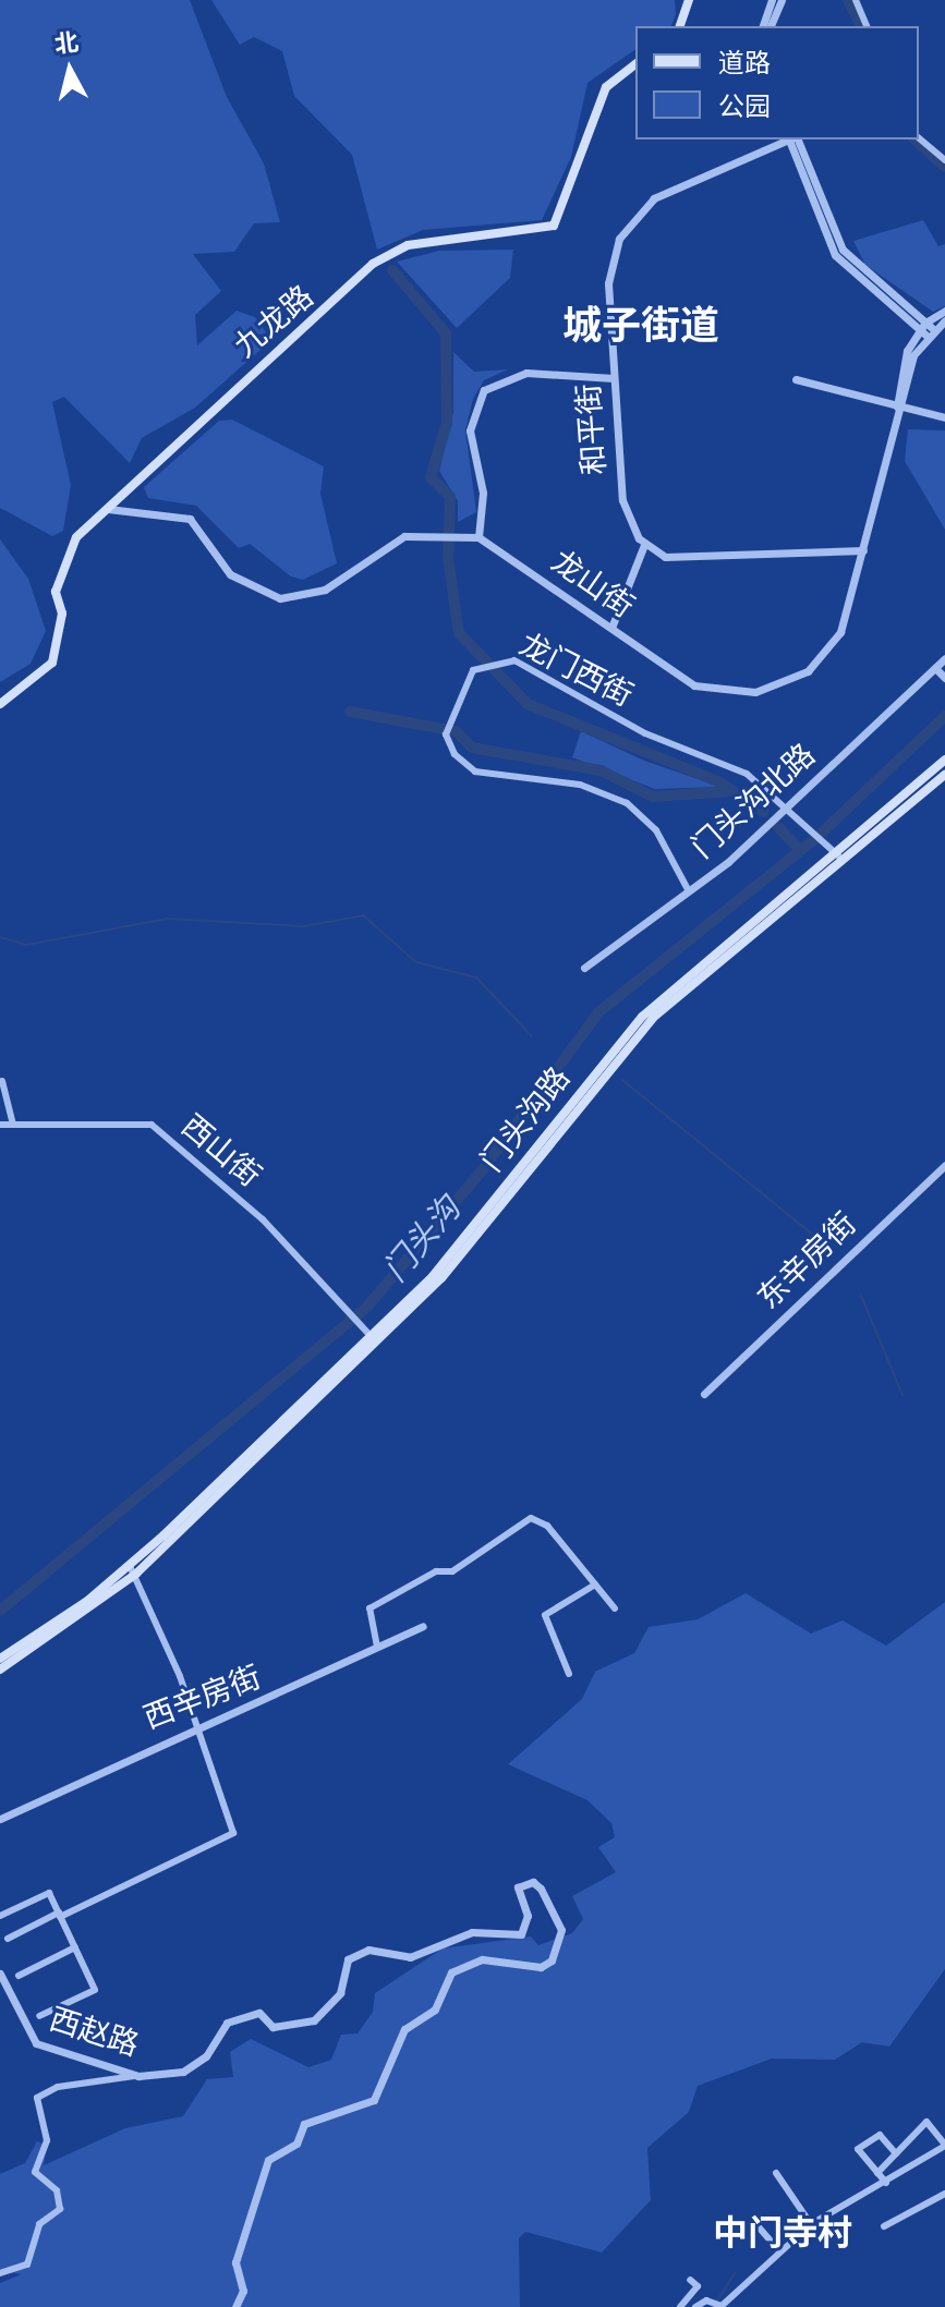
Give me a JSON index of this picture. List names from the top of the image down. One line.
{"streets":{"main road":["九龙路","门头沟路"],"street":["和平街","龙山街","龙门西街","门头沟北路","西山街","东辛房街","西辛房街","西赵路"]},"crossings":[["九龙路","龙山街"],["龙门西街","门头沟北路"],["龙门西街","门头沟路"],["门头沟路","西山街"]],"districts":["城子街道","中门寺村"],"water":["门头沟"],"legend":["道路","公园"],"north":"top"}
